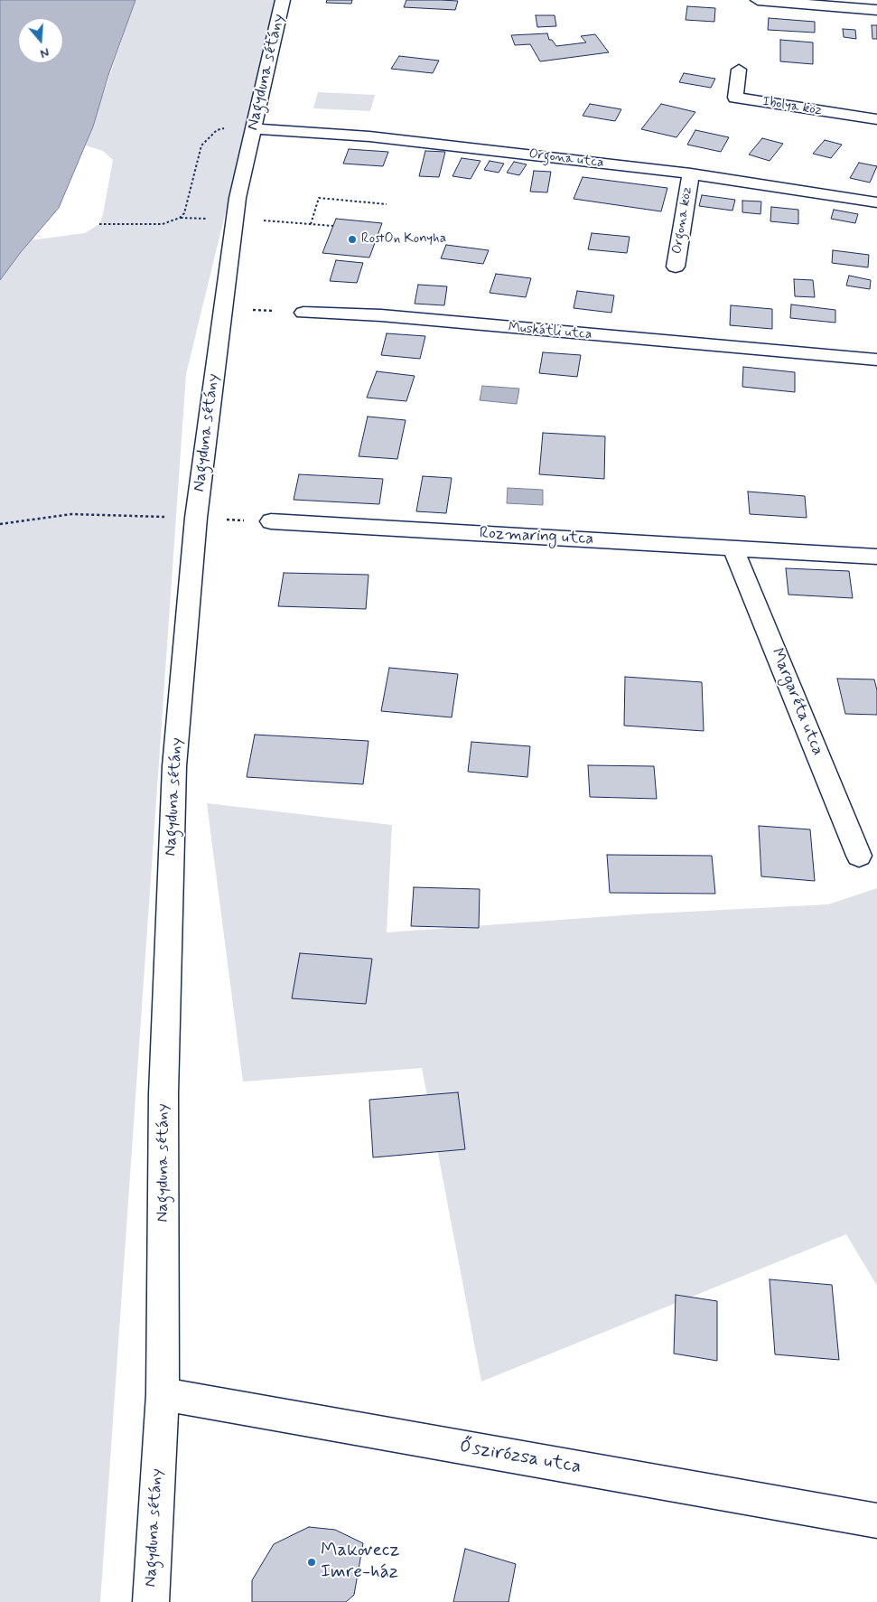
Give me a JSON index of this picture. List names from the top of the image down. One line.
{"streets":{"street":["Nagyduna sétány","Ibolya köz","Orgona utca","Orgona köz","Muskátli utca","Rozmaring utca","Margaréta utca","Őszirózsa utca"]},"crossings":[["Nagyduna sétány","Orgona utca"],["Nagyduna sétány","Őszirózsa utca"],["Orgona utca","Orgona köz"],["Rozmaring utca","Margaréta utca"]],"places":["RostOn Konyha","Makovecz Imre-ház"],"north":"bottom"}
